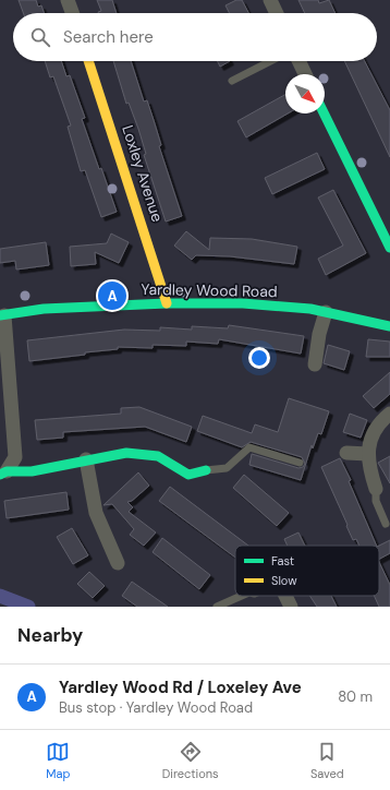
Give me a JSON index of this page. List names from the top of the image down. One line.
{"streets":{"street":["Loxley Avenue","Yardley Wood Road"]},"crossings":[["Loxley Avenue","Yardley Wood Road"]],"legend":["Fast","Slow"],"north":"bottom right","page":{"search":"Search here","pins":"A","heading":"Nearby","list":[{"mark":"A","name":"Yardley Wood Rd / Loxeley Ave","note":"Bus stop · Yardley Wood Road","value":"80 m"}],"nav":["Map","Directions","Saved"]}}
